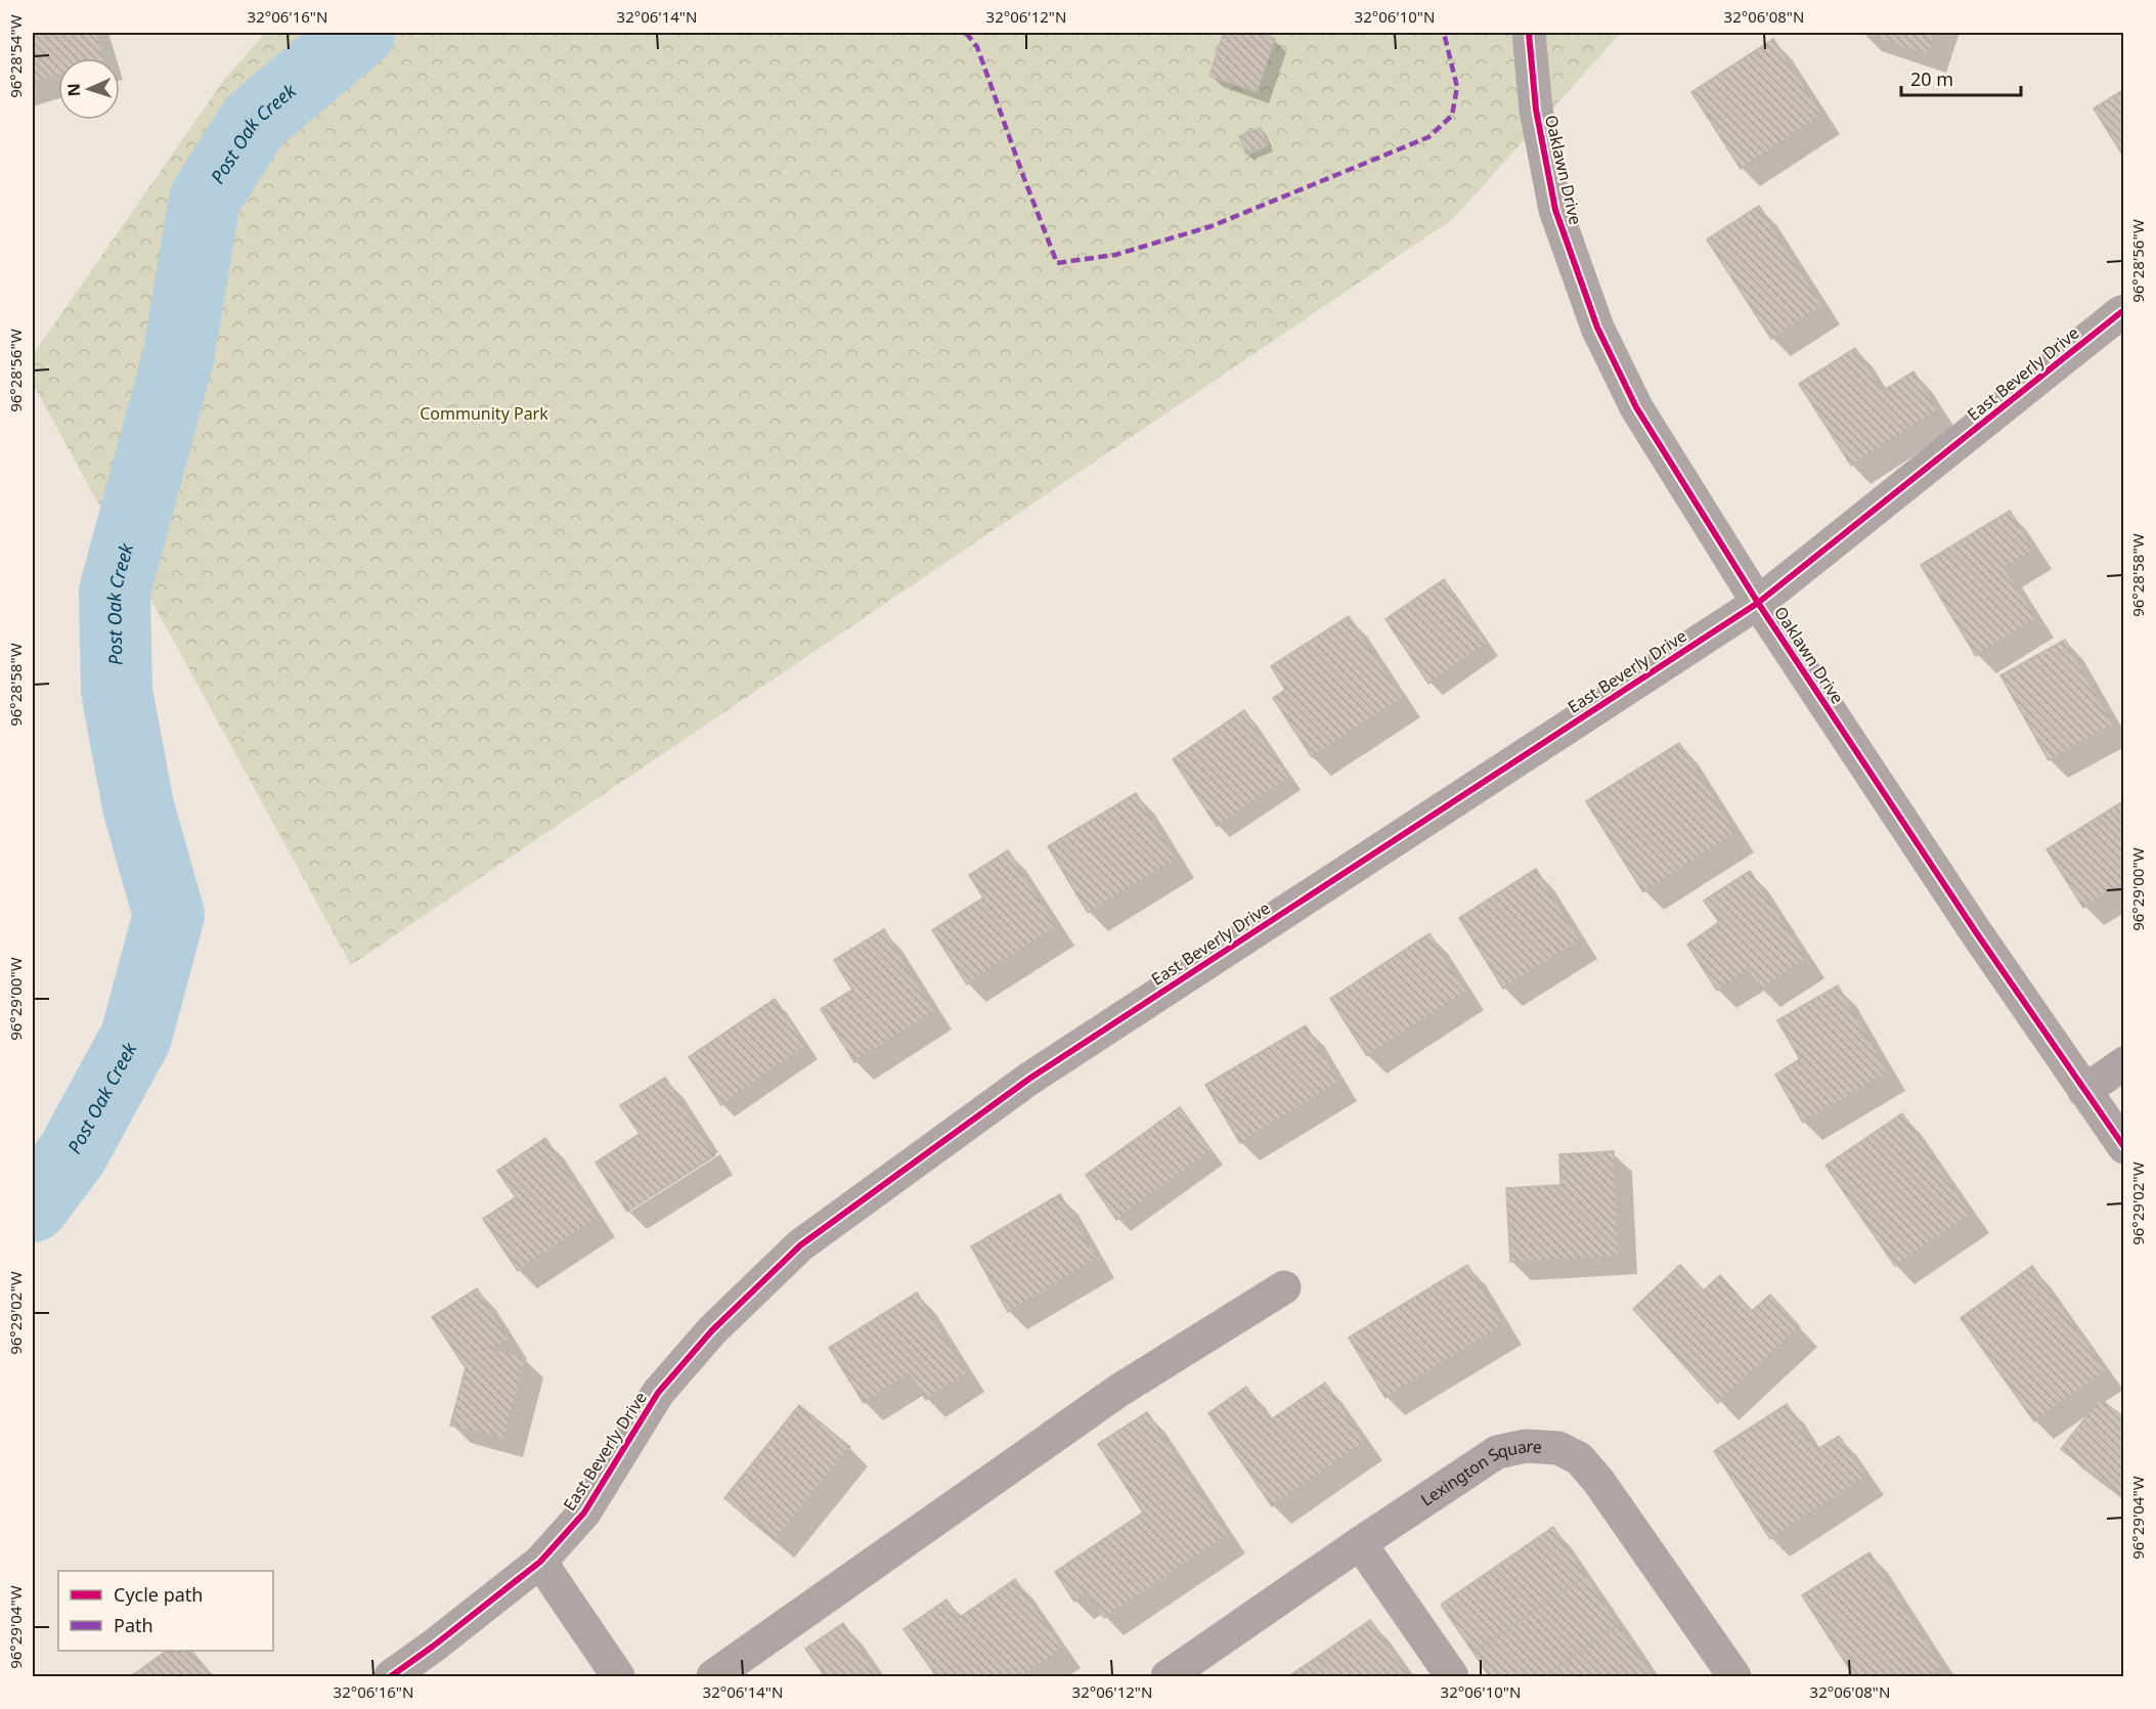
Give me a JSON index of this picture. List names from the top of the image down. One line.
{"streets":{"street":["Oaklawn Drive","East Beverly Drive","Lexington Square"]},"crossings":[["Oaklawn Drive","East Beverly Drive"]],"water":["Post Oak Creek"],"parks":["Community Park"],"legend":["Cycle path","Path"],"scale_bar":"20 m","north":"left","coordinates":["32°06'16\"N","32°06'14\"N","32°06'12\"N","32°06'10\"N","32°06'08\"N","96°28'54\"W","96°28'56\"W","96°28'58\"W","96°29'00\"W","96°29'02\"W","96°29'04\"W"]}
